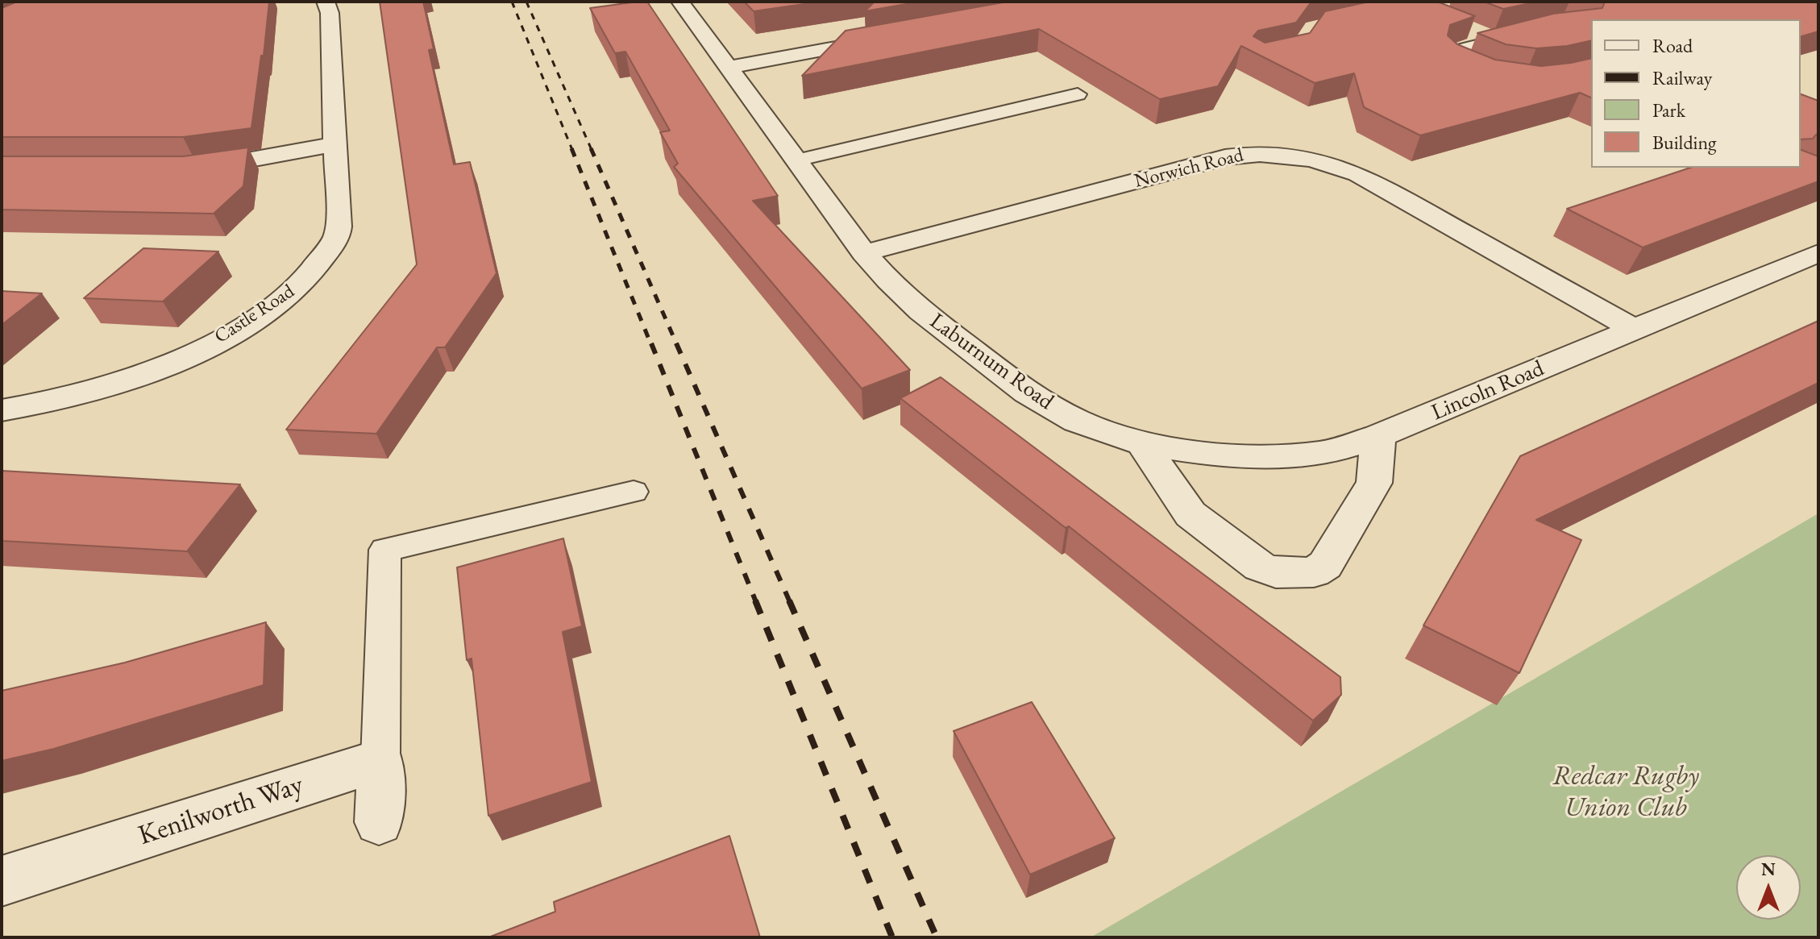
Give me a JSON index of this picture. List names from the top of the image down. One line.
{"streets":{"street":["Norwich Road","Castle Road","Laburnum Road","Lincoln Road","Kenilworth Way"]},"crossings":[["Norwich Road","Laburnum Road"],["Norwich Road","Lincoln Road"],["Laburnum Road","Lincoln Road"]],"parks":["Redcar Rugby Union Club"],"legend":["Road","Railway","Park","Building"],"north":"top"}
